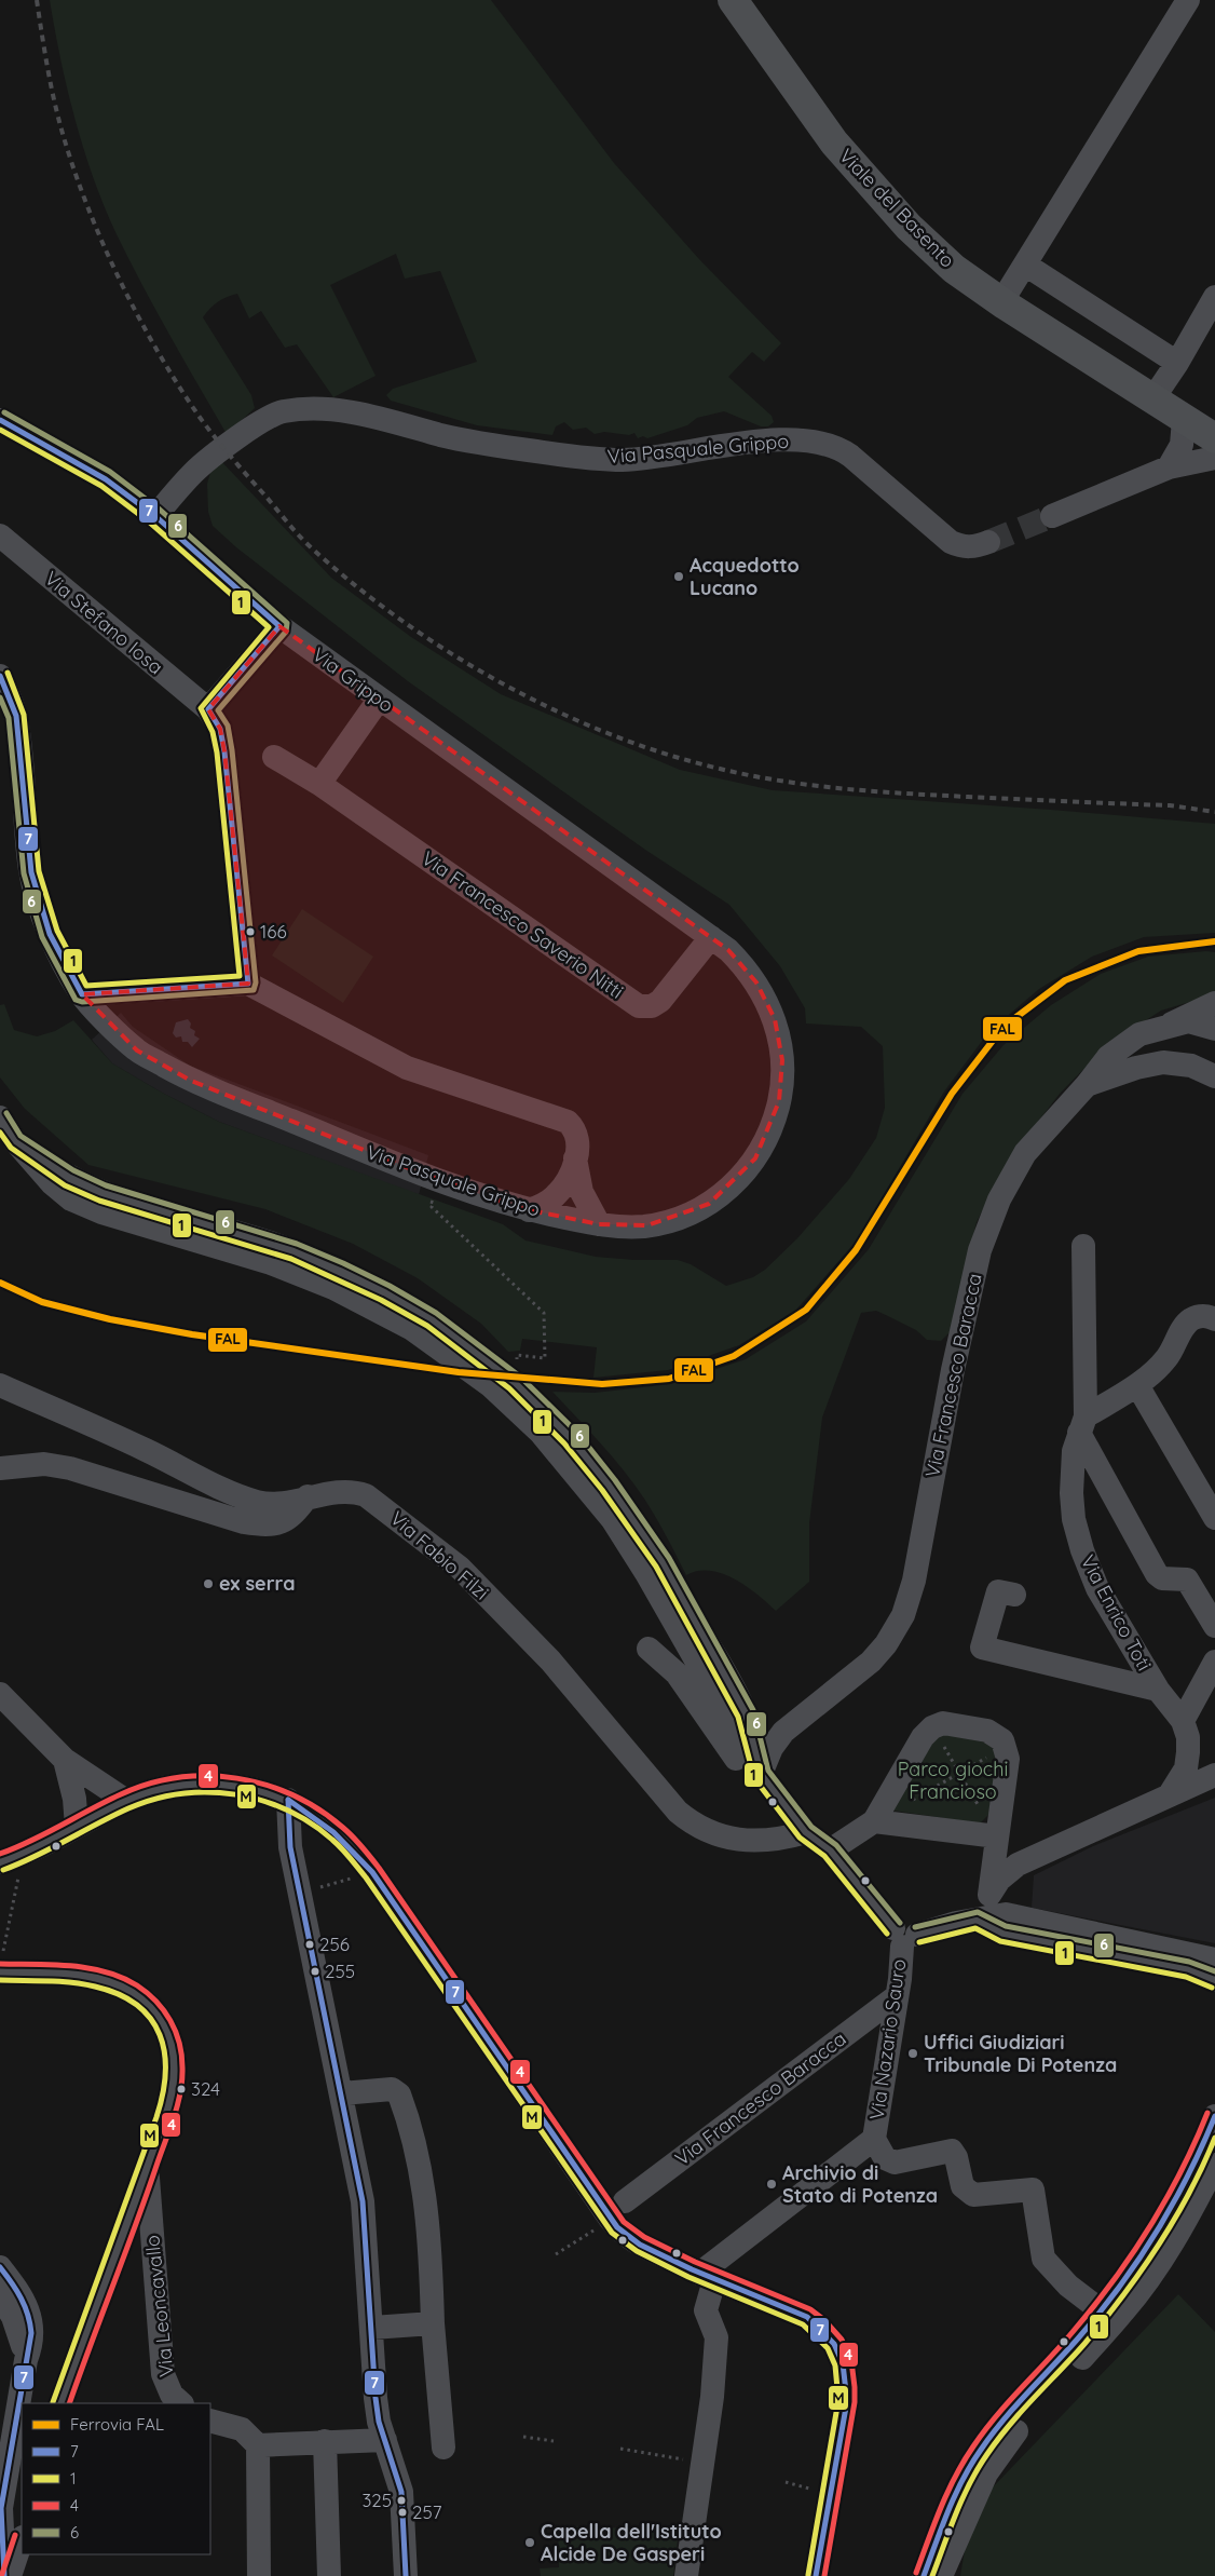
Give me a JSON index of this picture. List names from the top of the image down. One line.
{"streets":{"main road":["Viale del Basento"],"street":["Via Pasquale Grippo","Via Stefano Iosa","Via Grippo","Via Francesco Saverio Nitti","Via Francesco Baracca","Via Fabio Filzi","Via Enrico Toti","Via Nazario Sauro","Via Leoncavallo"]},"crossings":[["Via Pasquale Grippo","Via Grippo"],["Via Pasquale Grippo","Via Francesco Saverio Nitti"],["Via Grippo","Via Francesco Saverio Nitti"],["Via Francesco Baracca","Via Nazario Sauro"]],"parks":["Parco giochi Francioso"],"places":["Acquedotto Lucano","166","ex serra","256","255","Uffici Giudiziari Tribunale Di Potenza","324","Archivio di Stato di Potenza","325","257","Capella dell'Istituto Alcide De Gasperi"],"lines":["transit line 6","transit line 7","transit line 1","rail line FAL","transit line 4","transit line M"],"legend":["Ferrovia FAL","7","1","4","6"]}
